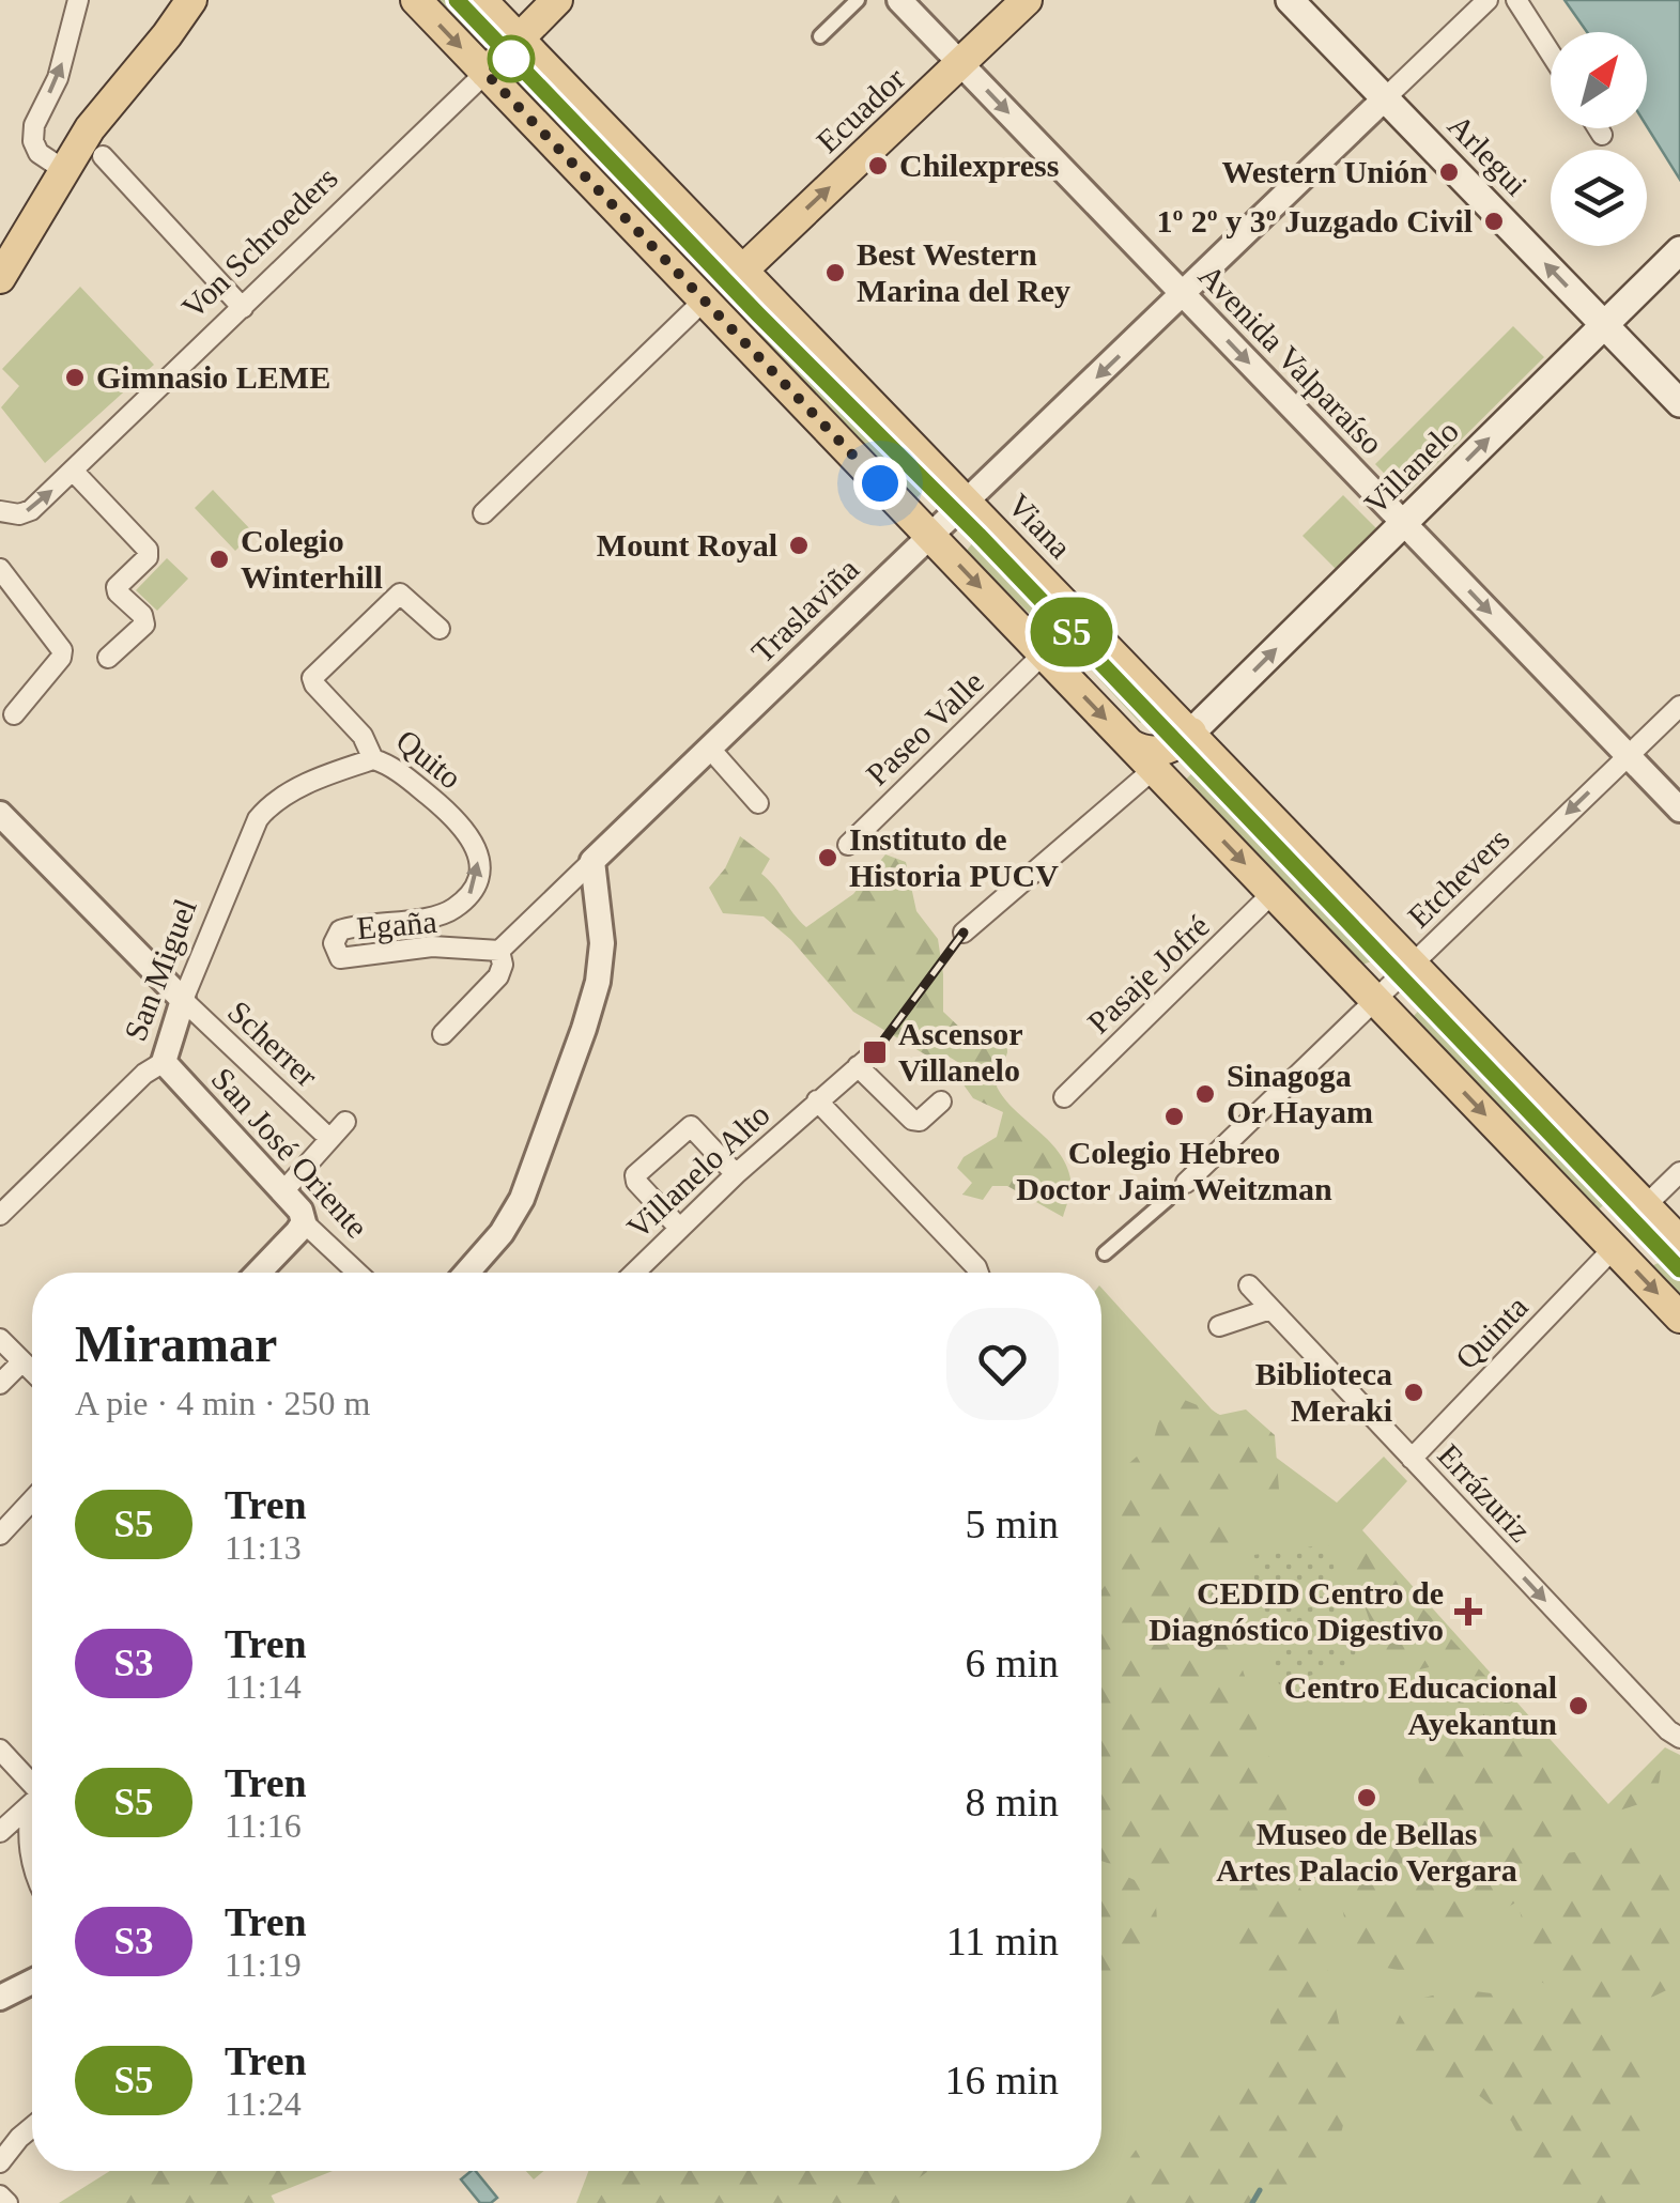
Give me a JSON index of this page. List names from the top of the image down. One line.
{"streets":{"main road":["Ecuador","Arlegui","Von Schroeders","Villanelo","Viana"],"street":["Avenida Valparaíso","Traslaviña","Paseo Valle","Quito","Etchevers","Egaña","San Miguel","Pasaje Jofré","Scherrer","San José Oriente","Villanelo Alto","Quinta","Errázuriz"]},"crossings":[["Ecuador","Avenida Valparaíso"],["Ecuador","Viana"],["Arlegui","Villanelo"],["Arlegui","Traslaviña"],["Von Schroeders","Viana"],["Avenida Valparaíso","Villanelo"],["Avenida Valparaíso","Traslaviña"],["Avenida Valparaíso","Etchevers"],["Villanelo","Viana"],["Viana","Traslaviña"],["Viana","Etchevers"],["Quito","Egaña"],["Quito","San Miguel"],["San Miguel","Scherrer"],["San Miguel","San José Oriente"],["Quinta","Errázuriz"]],"one_way":["Ecuador","Arlegui","Avenida Valparaíso","Villanelo","Etchevers","Errázuriz"],"places":{"other":["Chilexpress","Western Unión","1º 2º y 3º Juzgado Civil","Best Western Marina del Rey","Gimnasio LEME","Mount Royal","Colegio Winterhill","Instituto de Historia PUCV","Sinagoga Or Hayam","Colegio Hebreo Doctor Jaim Weitzman","Biblioteca Meraki","Centro Educacional Ayekantun","Museo de Bellas Artes Palacio Vergara"],"transit":["Ascensor Villanelo"],"health":["CEDID Centro de Diagnóstico Digestivo"]},"north":"top right","page":{"on_map":"S5","heading":["Miramar","A pie · 4 min · 250 m"],"list":[{"mark":"S5","name":"Tren","note":"11:13","value":"5 min"},{"mark":"S3","name":"Tren","note":"11:14","value":"6 min"},{"mark":"S5","name":"Tren","note":"11:16","value":"8 min"},{"mark":"S3","name":"Tren","note":"11:19","value":"11 min"},{"mark":"S5","name":"Tren","note":"11:24","value":"16 min"}]}}
